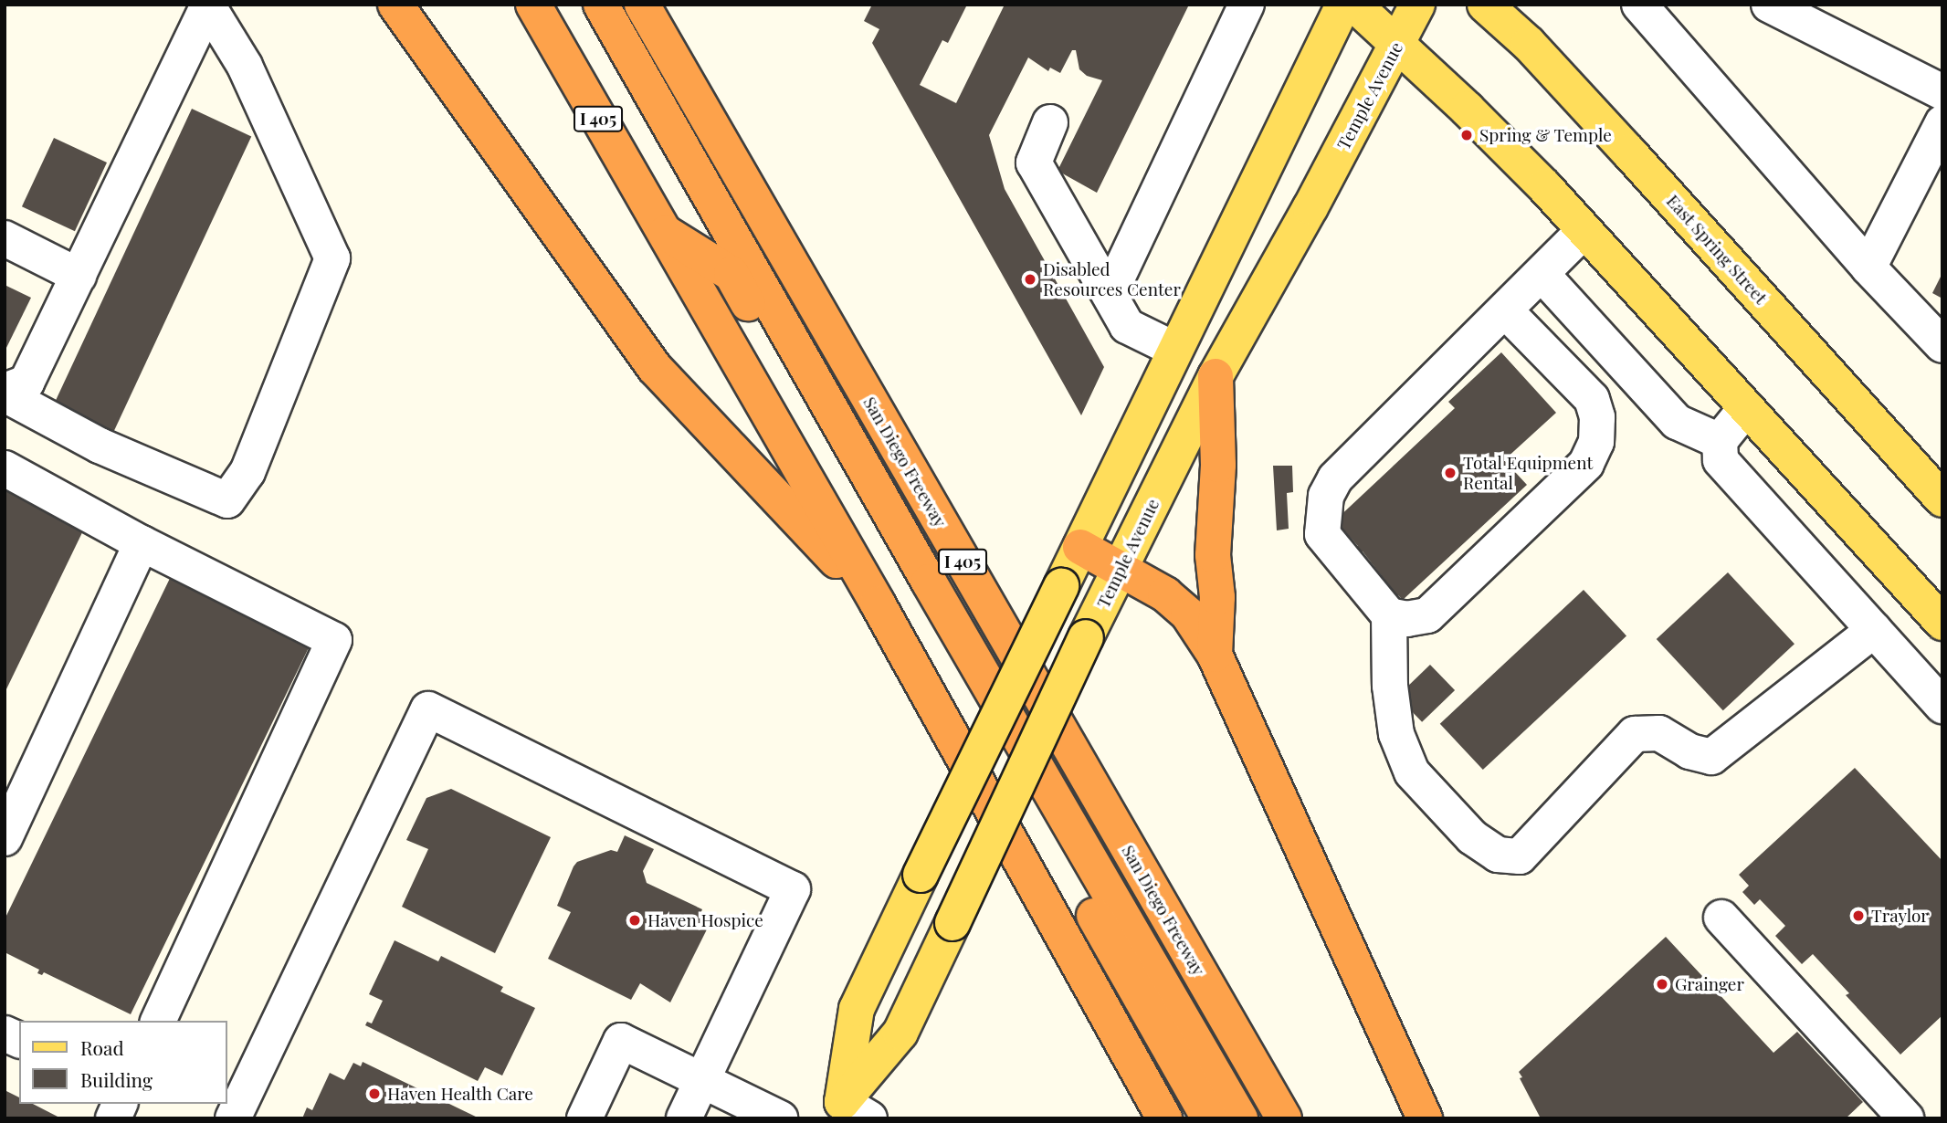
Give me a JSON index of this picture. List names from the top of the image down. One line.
{"streets":{"highway":["I 405","San Diego Freeway"],"main road":["Temple Avenue","East Spring Street"]},"places":["Spring & Temple","Disabled Resources Center","Total Equipment Rental","Traylor","Haven Hospice","Grainger","Haven Health Care"],"legend":["Road","Building"]}
